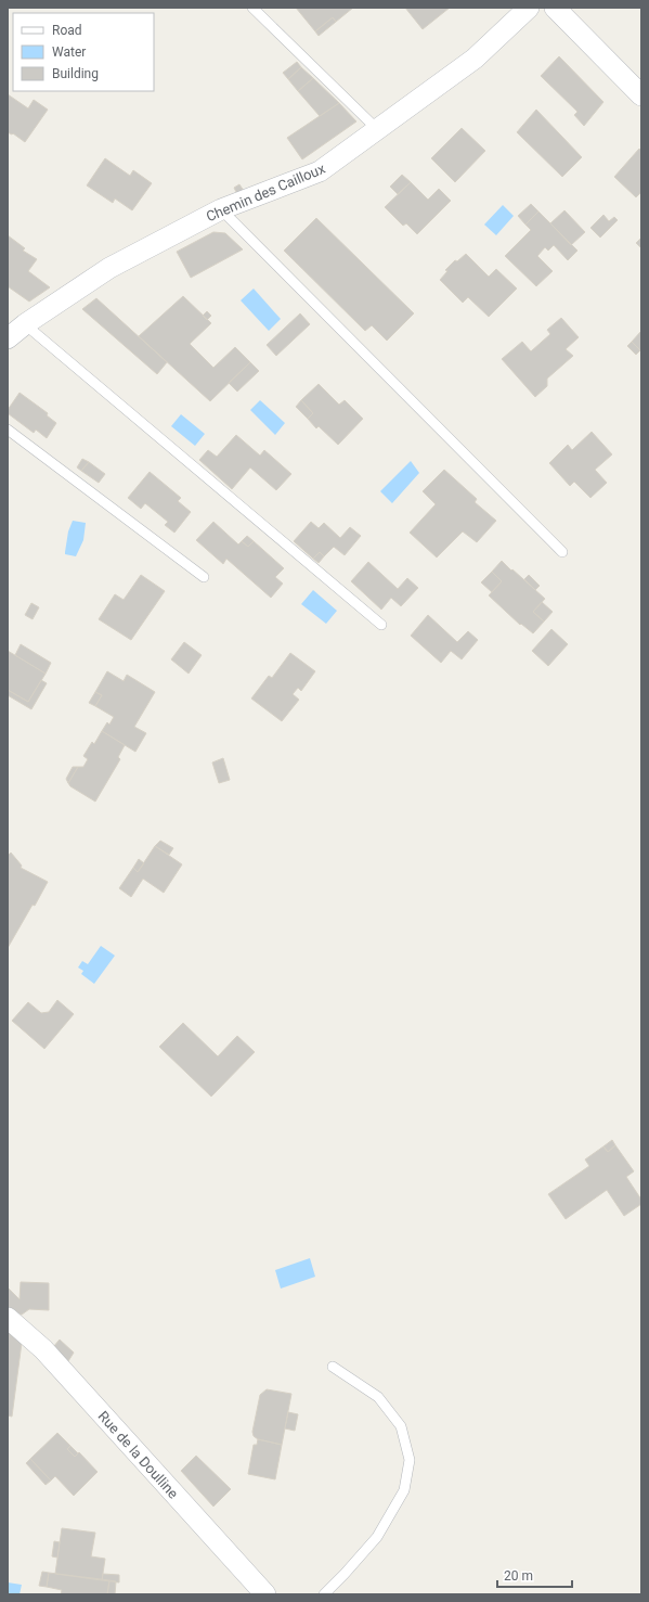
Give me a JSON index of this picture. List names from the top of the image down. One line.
{"streets":{"street":["Chemin des Cailloux","Rue de la Doulline"]},"legend":["Road","Water","Building"],"scale_bar":"20 m"}
